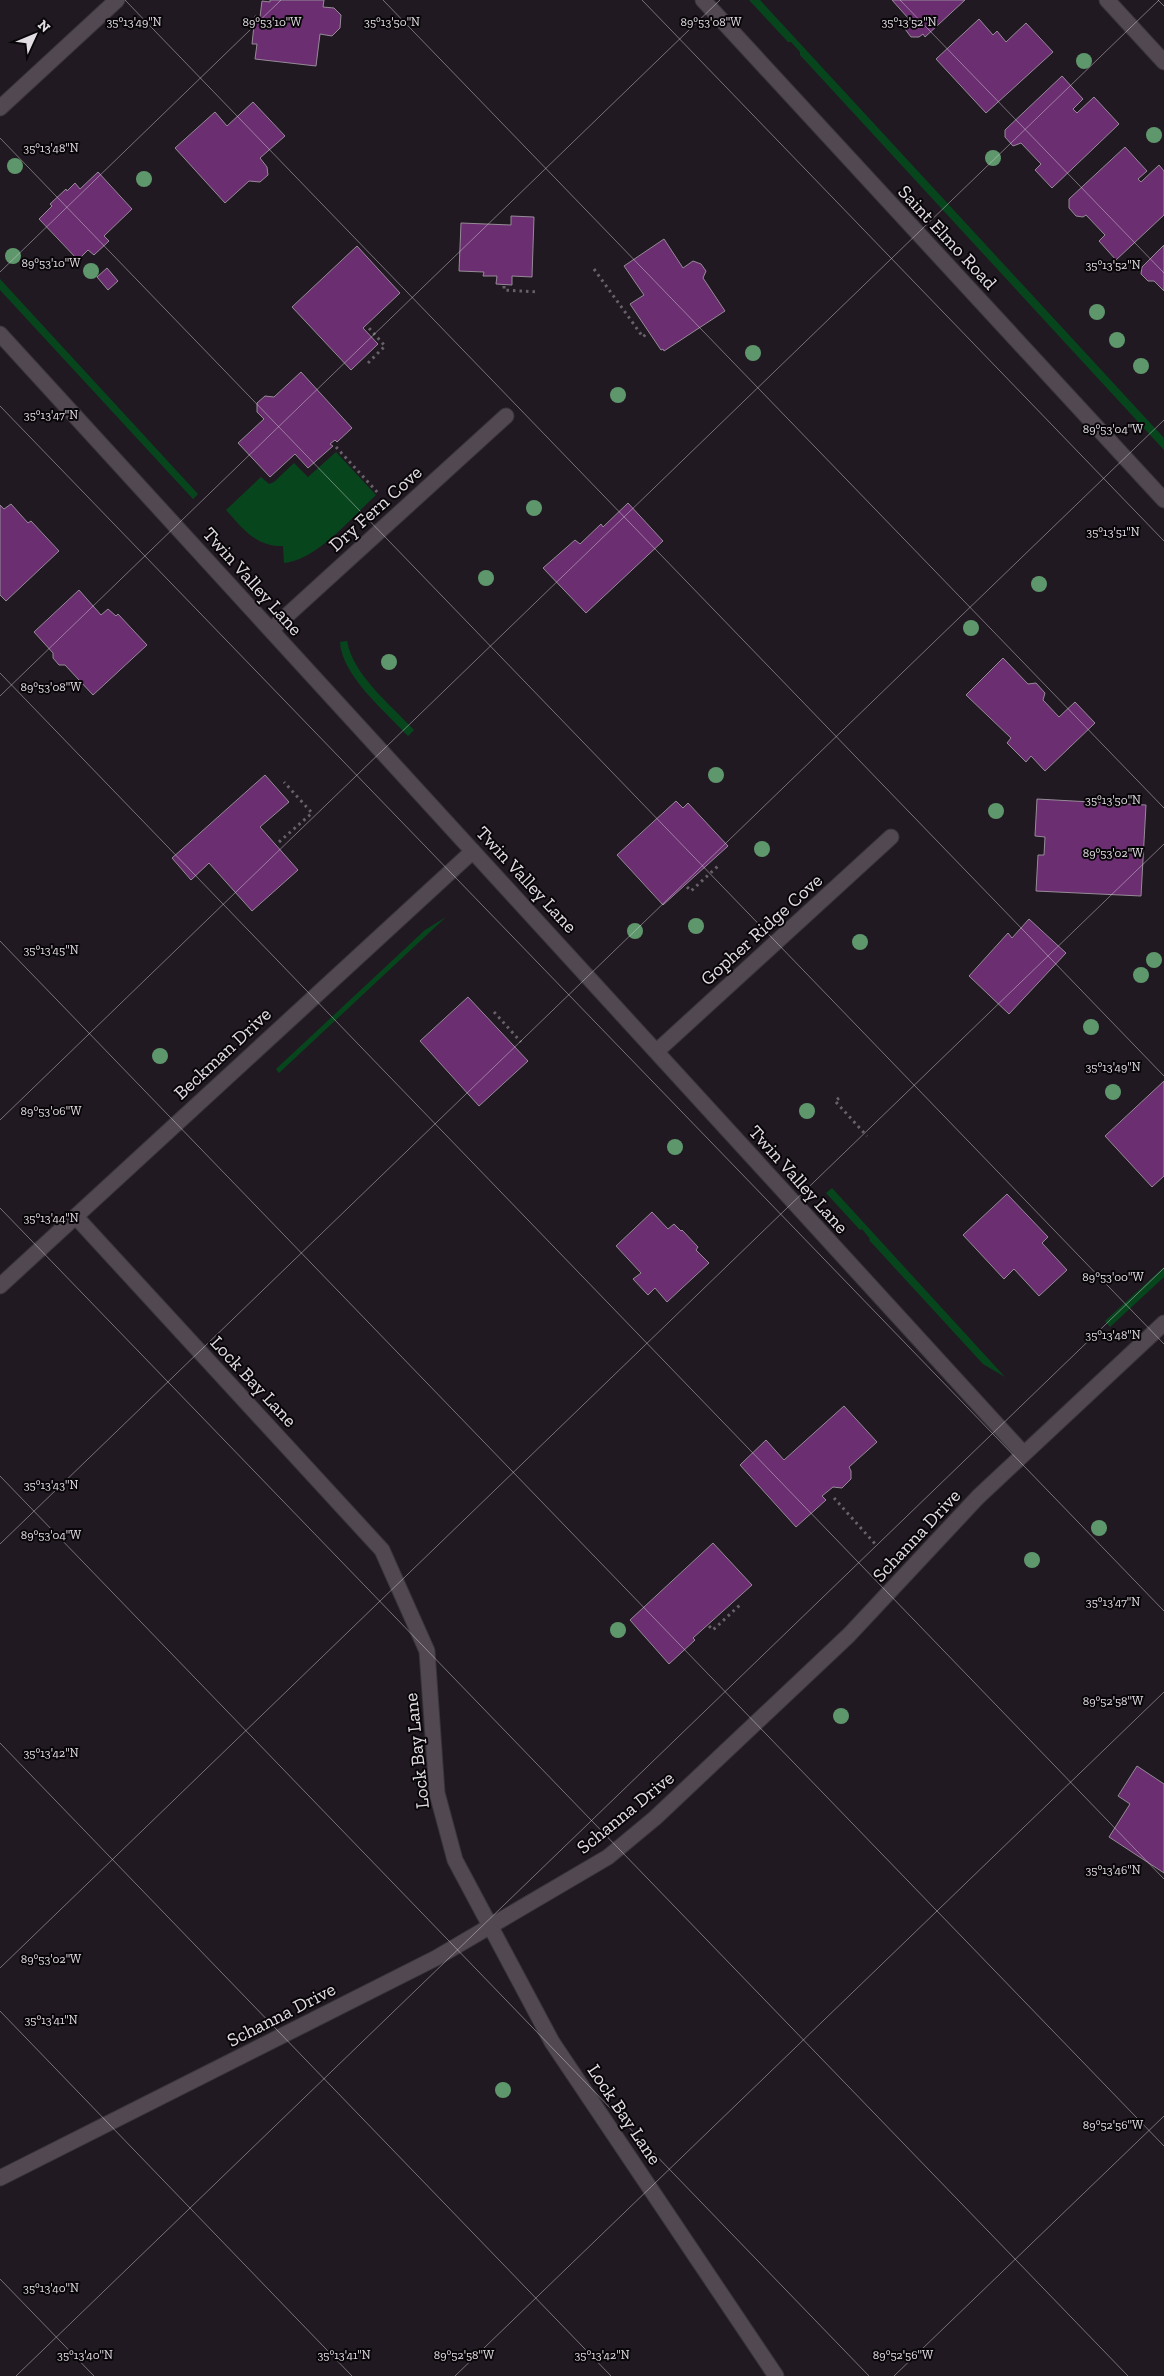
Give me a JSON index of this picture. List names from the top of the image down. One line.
{"streets":{"street":["Saint Elmo Road","Dry Fern Cove","Twin Valley Lane","Gopher Ridge Cove","Beckman Drive","Lock Bay Lane","Schanna Drive"]},"crossings":[["Dry Fern Cove","Twin Valley Lane"],["Twin Valley Lane","Gopher Ridge Cove"],["Twin Valley Lane","Beckman Drive"],["Twin Valley Lane","Schanna Drive"],["Beckman Drive","Lock Bay Lane"],["Lock Bay Lane","Schanna Drive"]],"north":"top right","coordinates":["89°53'10\"W","89°53'08\"W","35°13'49\"N","35°13'50\"N","35°13'52\"N","35°13'48\"N","35°13'47\"N","89°53'04\"W","35°13'51\"N","89°53'02\"W","35°13'45\"N","89°53'06\"W","35°13'44\"N","89°53'00\"W","35°13'43\"N","89°52'58\"W","35°13'42\"N","35°13'46\"N","35°13'41\"N","89°52'56\"W","35°13'40\"N"]}
